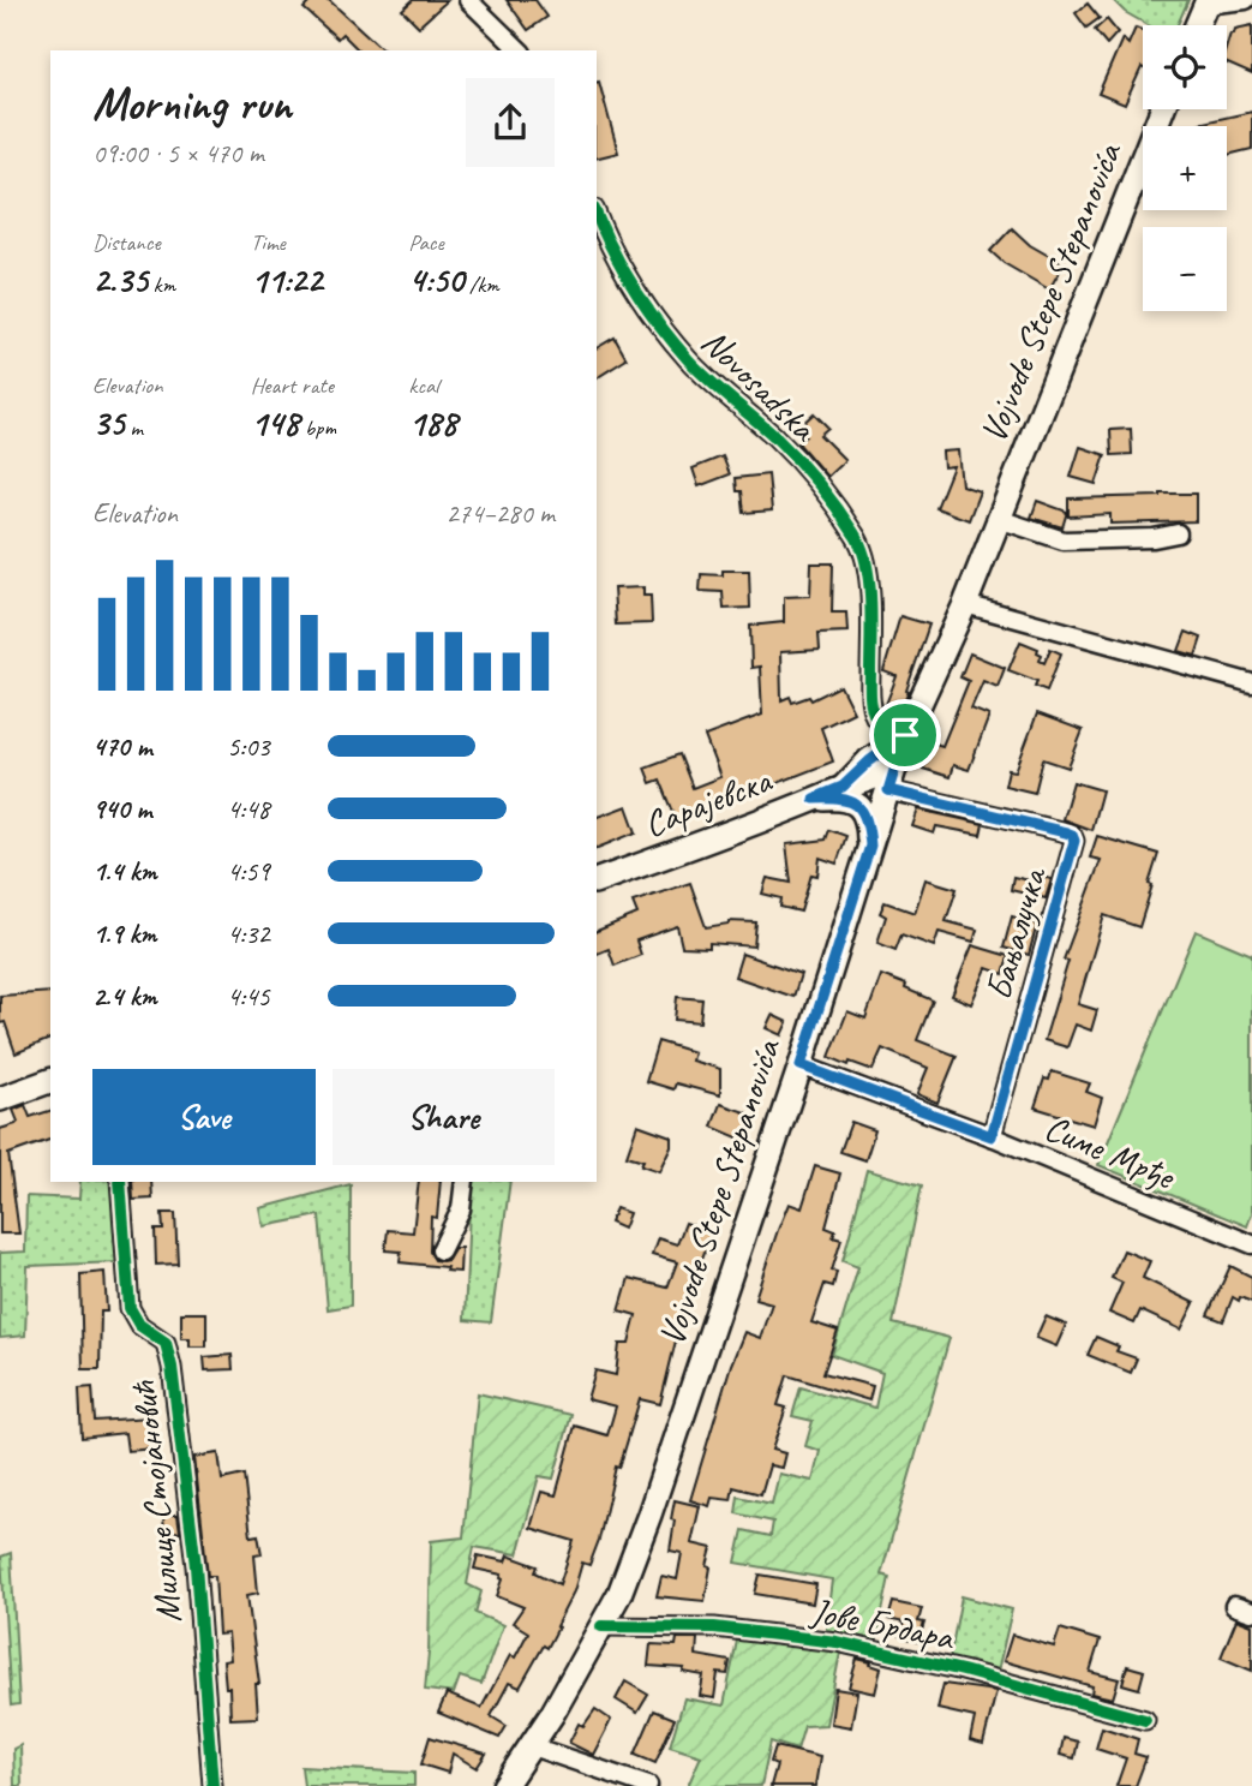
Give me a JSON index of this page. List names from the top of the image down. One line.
{"streets":{"main road":["Vojvode Stepe Stepanovića","Сарајевска"],"street":["Novosadska","Бањалучка","Симе Мрђе","Милице Стојановић","Јове Брдара"]},"crossings":[["Vojvode Stepe Stepanovića","Novosadska"],["Vojvode Stepe Stepanovića","Сарајевска"],["Vojvode Stepe Stepanovića","Бањалучка"],["Vojvode Stepe Stepanovića","Симе Мрђе"],["Vojvode Stepe Stepanovića","Јове Брдара"],["Бањалучка","Симе Мрђе"]],"page":{"map_buttons":["+","−"],"heading":["Morning run","09:00 · 5 × 470 m"],"stats":[["Distance","2.35 km"],["Time","11:22"],["Pace","4:50 /km"],["Elevation","35 m"],["Heart rate","148 bpm"],["kcal","188"]],"chart":["Elevation","274–280 m"],"list":[{"name":"470 m","note":"5:03"},{"name":"940 m","note":"4:48"},{"name":"1.4 km","note":"4:59"},{"name":"1.9 km","note":"4:32"},{"name":"2.4 km","note":"4:45"}],"buttons":["Save","Share"]}}
